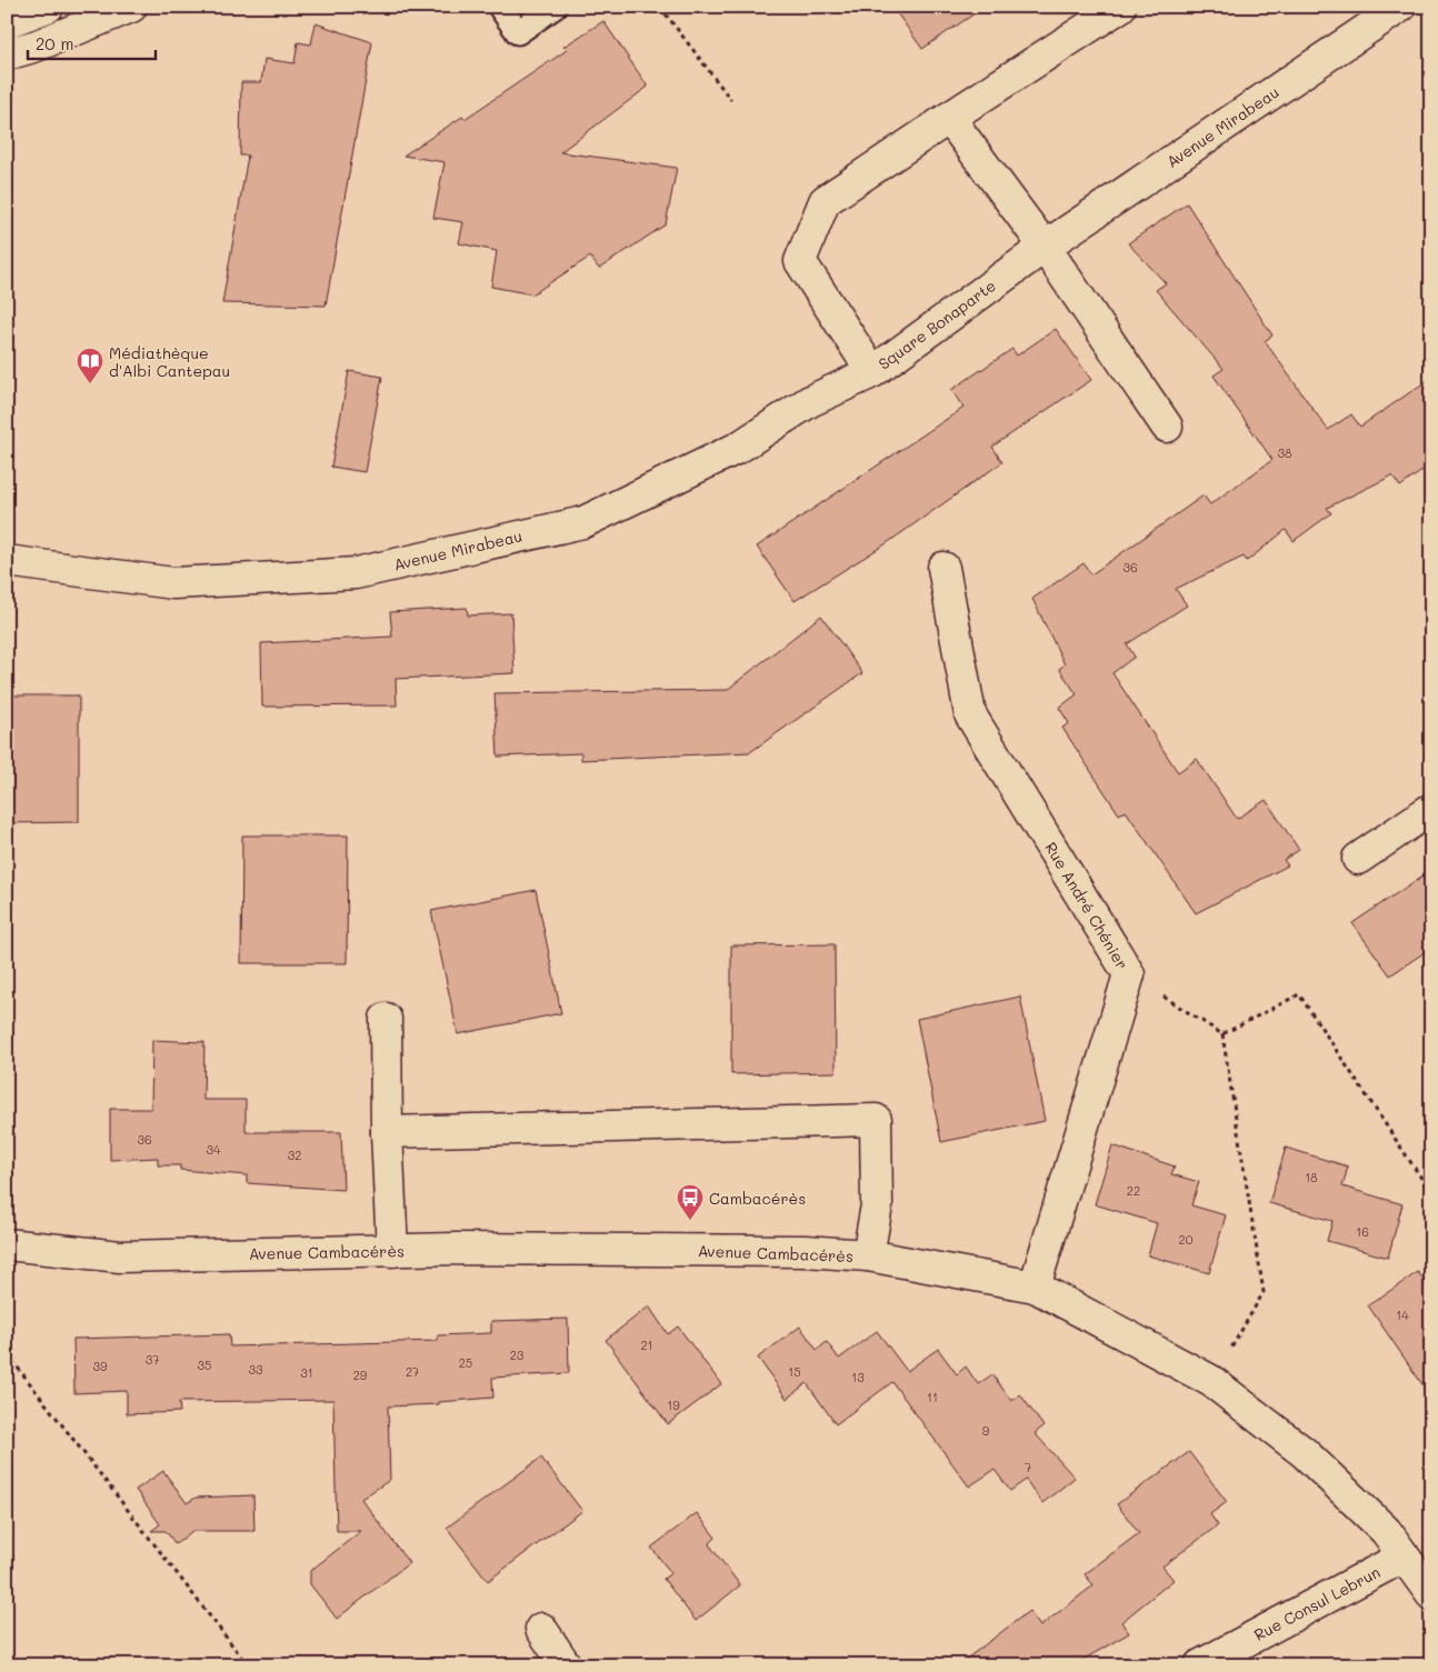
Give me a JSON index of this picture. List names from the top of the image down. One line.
{"streets":{"street":["Avenue Mirabeau","Square Bonaparte","Rue André Chénier","Avenue Cambacérès","Rue Consul Lebrun"]},"crossings":[["Avenue Mirabeau","Square Bonaparte"],["Rue André Chénier","Avenue Cambacérès"],["Avenue Cambacérès","Rue Consul Lebrun"]],"places":{"library":["Médiathèque d'Albi Cantepau"],"bus stop":["Cambacérès"]},"house_numbers":["38","36","36","34","32","18","22","16","20","14","21","23","37","25","35","39","33","27","15","31","29","13","11","19","9","7"],"scale_bar":"20 m"}
